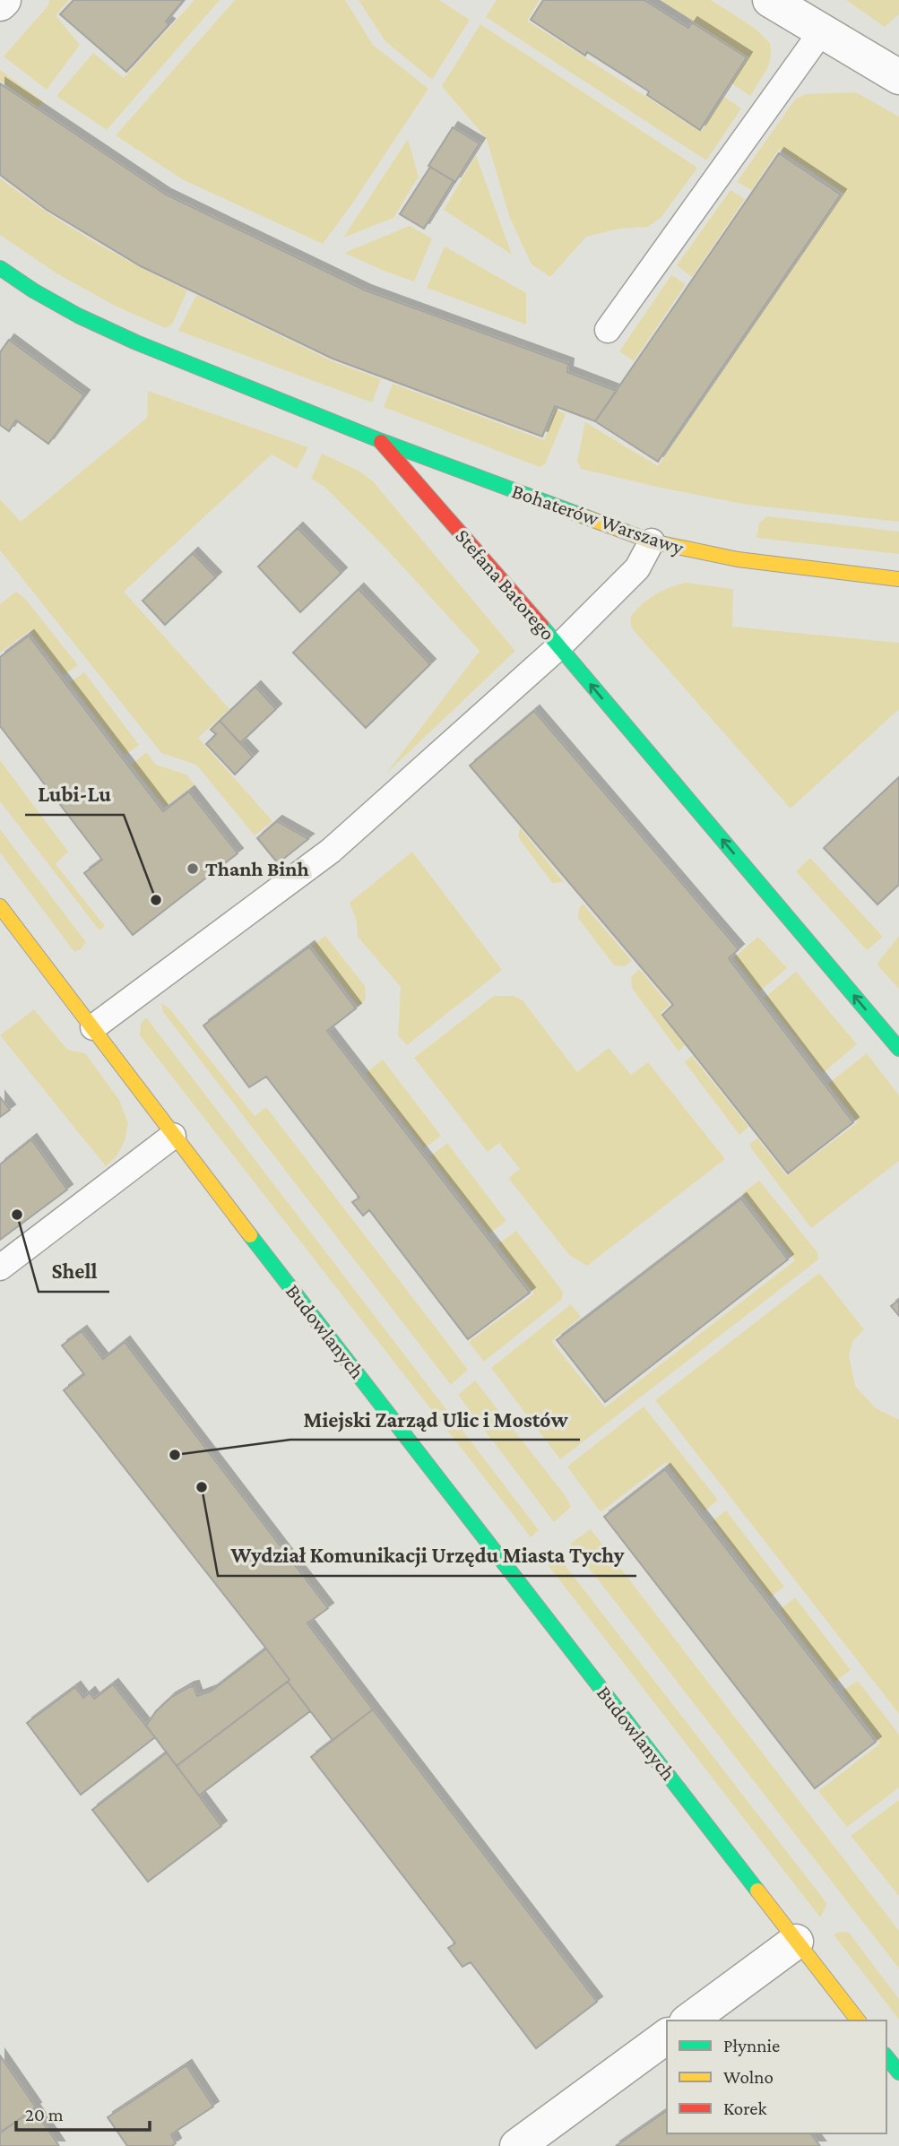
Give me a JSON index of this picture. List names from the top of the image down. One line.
{"streets":{"street":["Bohaterów Warszawy","Stefana Batorego","Budowlanych"]},"crossings":[["Bohaterów Warszawy","Stefana Batorego"]],"one_way":["Stefana Batorego"],"places":["Thanh Binh","Lubi-Lu","Shell","Miejski Zarząd Ulic i Mostów","Wydział Komunikacji Urzędu Miasta Tychy"],"legend":["Płynnie","Wolno","Korek"],"scale_bar":"20 m"}
